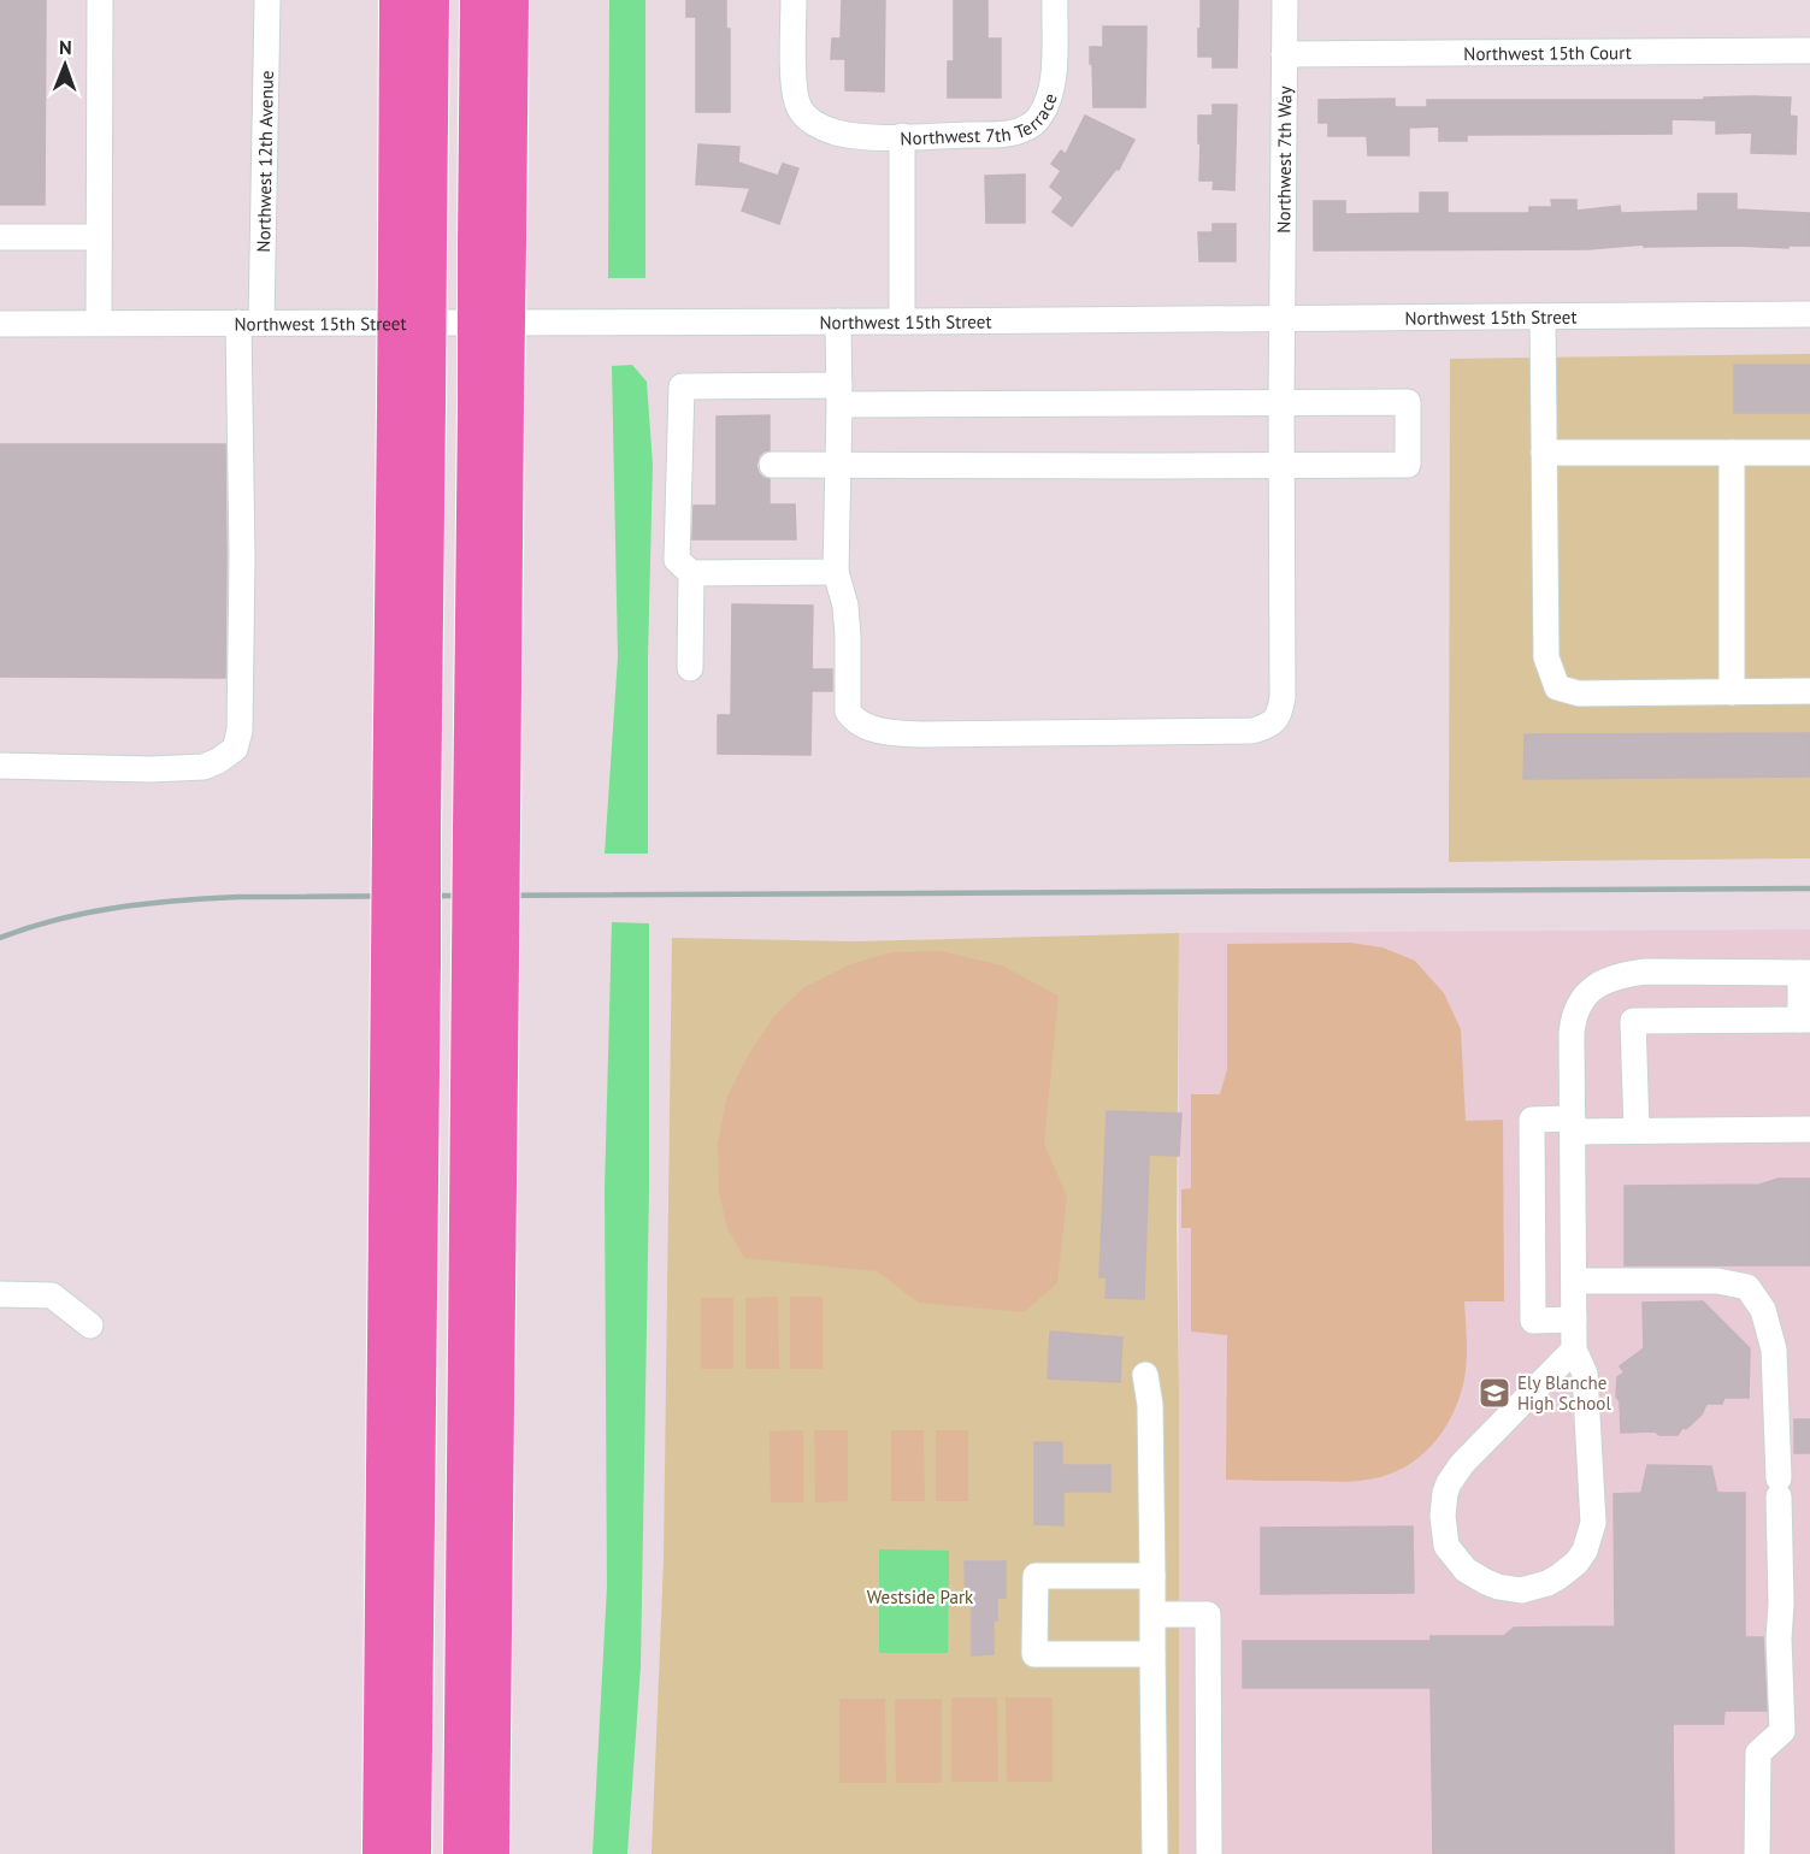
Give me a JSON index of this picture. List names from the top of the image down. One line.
{"streets":{"street":["Northwest 15th Court","Northwest 7th Terrace","Northwest 7th Way","Northwest 12th Avenue","Northwest 15th Street"]},"crossings":[["Northwest 15th Court","Northwest 7th Way"],["Northwest 7th Terrace","Northwest 15th Street"],["Northwest 7th Way","Northwest 15th Street"],["Northwest 12th Avenue","Northwest 15th Street"]],"parks":["Westside Park"],"places":{"school or university":["Ely Blanche High School"]},"north":"top"}
